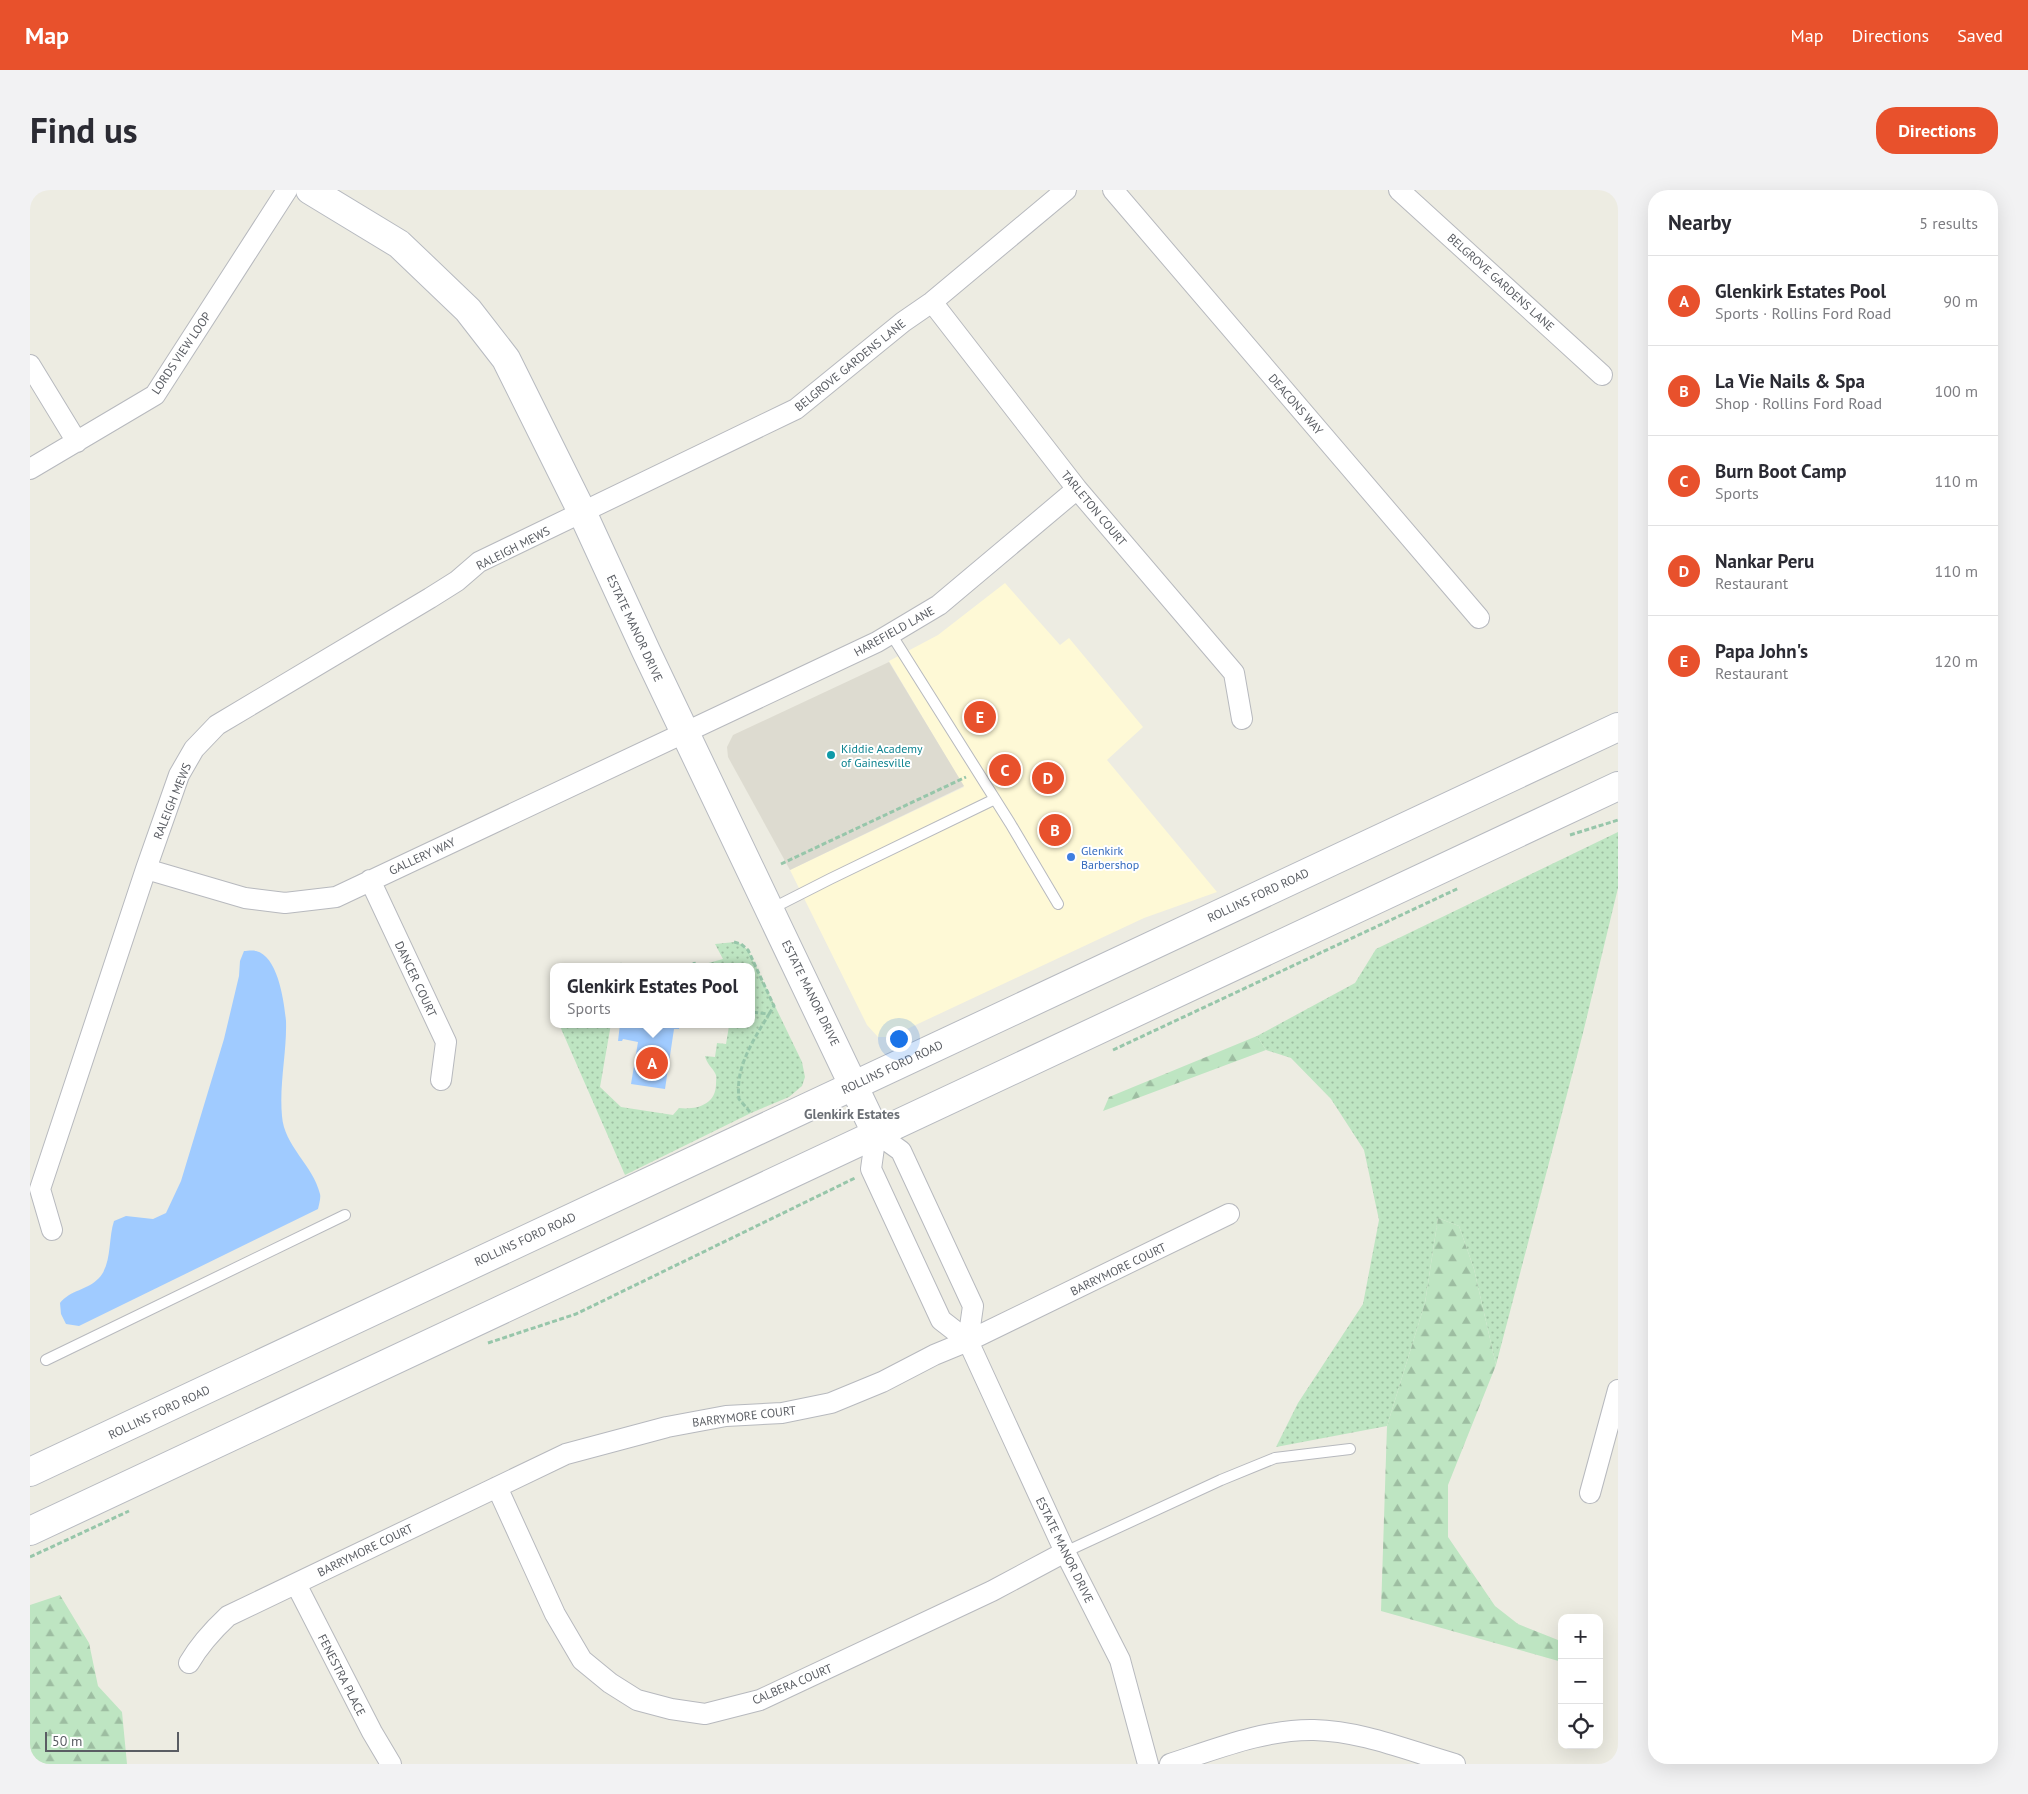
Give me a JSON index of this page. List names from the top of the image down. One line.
{"streets":{"main road":["ESTATE MANOR DRIVE","ROLLINS FORD ROAD"],"street":["BELGROVE GARDENS LANE","LORDS VIEW LOOP","DEACONS WAY","TARLETON COURT","RALEIGH MEWS","HAREFIELD LANE","GALLERY WAY","DANCER COURT","BARRYMORE COURT","FENESTRA PLACE","CALBERA COURT"]},"crossings":[["BELGROVE GARDENS LANE","TARLETON COURT"],["BELGROVE GARDENS LANE","RALEIGH MEWS"],["BELGROVE GARDENS LANE","ESTATE MANOR DRIVE"],["TARLETON COURT","HAREFIELD LANE"],["RALEIGH MEWS","ESTATE MANOR DRIVE"],["RALEIGH MEWS","GALLERY WAY"],["ESTATE MANOR DRIVE","HAREFIELD LANE"],["ESTATE MANOR DRIVE","GALLERY WAY"],["ESTATE MANOR DRIVE","ROLLINS FORD ROAD"],["ESTATE MANOR DRIVE","BARRYMORE COURT"],["ESTATE MANOR DRIVE","CALBERA COURT"],["HAREFIELD LANE","GALLERY WAY"],["GALLERY WAY","DANCER COURT"],["BARRYMORE COURT","FENESTRA PLACE"],["BARRYMORE COURT","CALBERA COURT"]],"districts":["Glenkirk Estates"],"places":["Kiddie Academy of Gainesville","Glenkirk Barbershop"],"scale_bar":"50 m","page":{"header":"Map","nav":["Map","Directions","Saved"],"title":"Find us","buttons":"Directions","heading":["Nearby","5 results"],"list":[{"mark":"A","name":"Glenkirk Estates Pool","note":"Sports · Rollins Ford Road","value":"90 m"},{"mark":"B","name":"La Vie Nails & Spa","note":"Shop · Rollins Ford Road","value":"100 m"},{"mark":"C","name":"Burn Boot Camp","note":"Sports","value":"110 m"},{"mark":"D","name":"Nankar Peru","note":"Restaurant","value":"110 m"},{"mark":"E","name":"Papa John's","note":"Restaurant","value":"120 m"}],"pins":["E","C","D","B","A"],"popup":["Glenkirk Estates Pool","Sports"],"map_buttons":["+","−"],"scale":"50 m"}}
